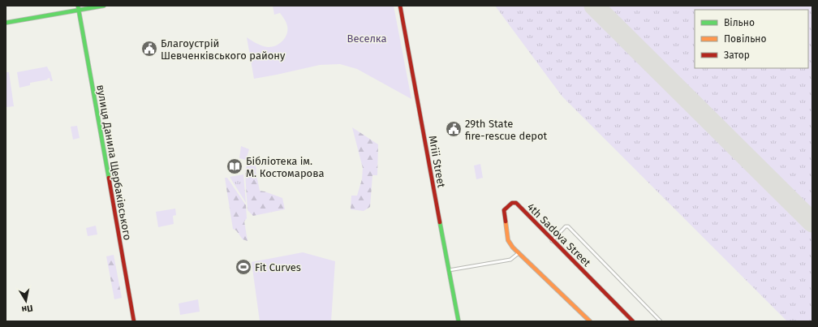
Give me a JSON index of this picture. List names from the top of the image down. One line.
{"streets":{"street":["Mriii Street","вулиця Данила Щербаківського","4th Sadova Street"]},"parks":["Веселка"],"places":{"public building":["Благоустрій Шевченківського району","29th State fire-rescue depot"],"library":["Бібліотека ім. М. Костомарова"],"sports":["Fit Curves"]},"legend":["Вільно","Повільно","Затор"],"north":"bottom"}
